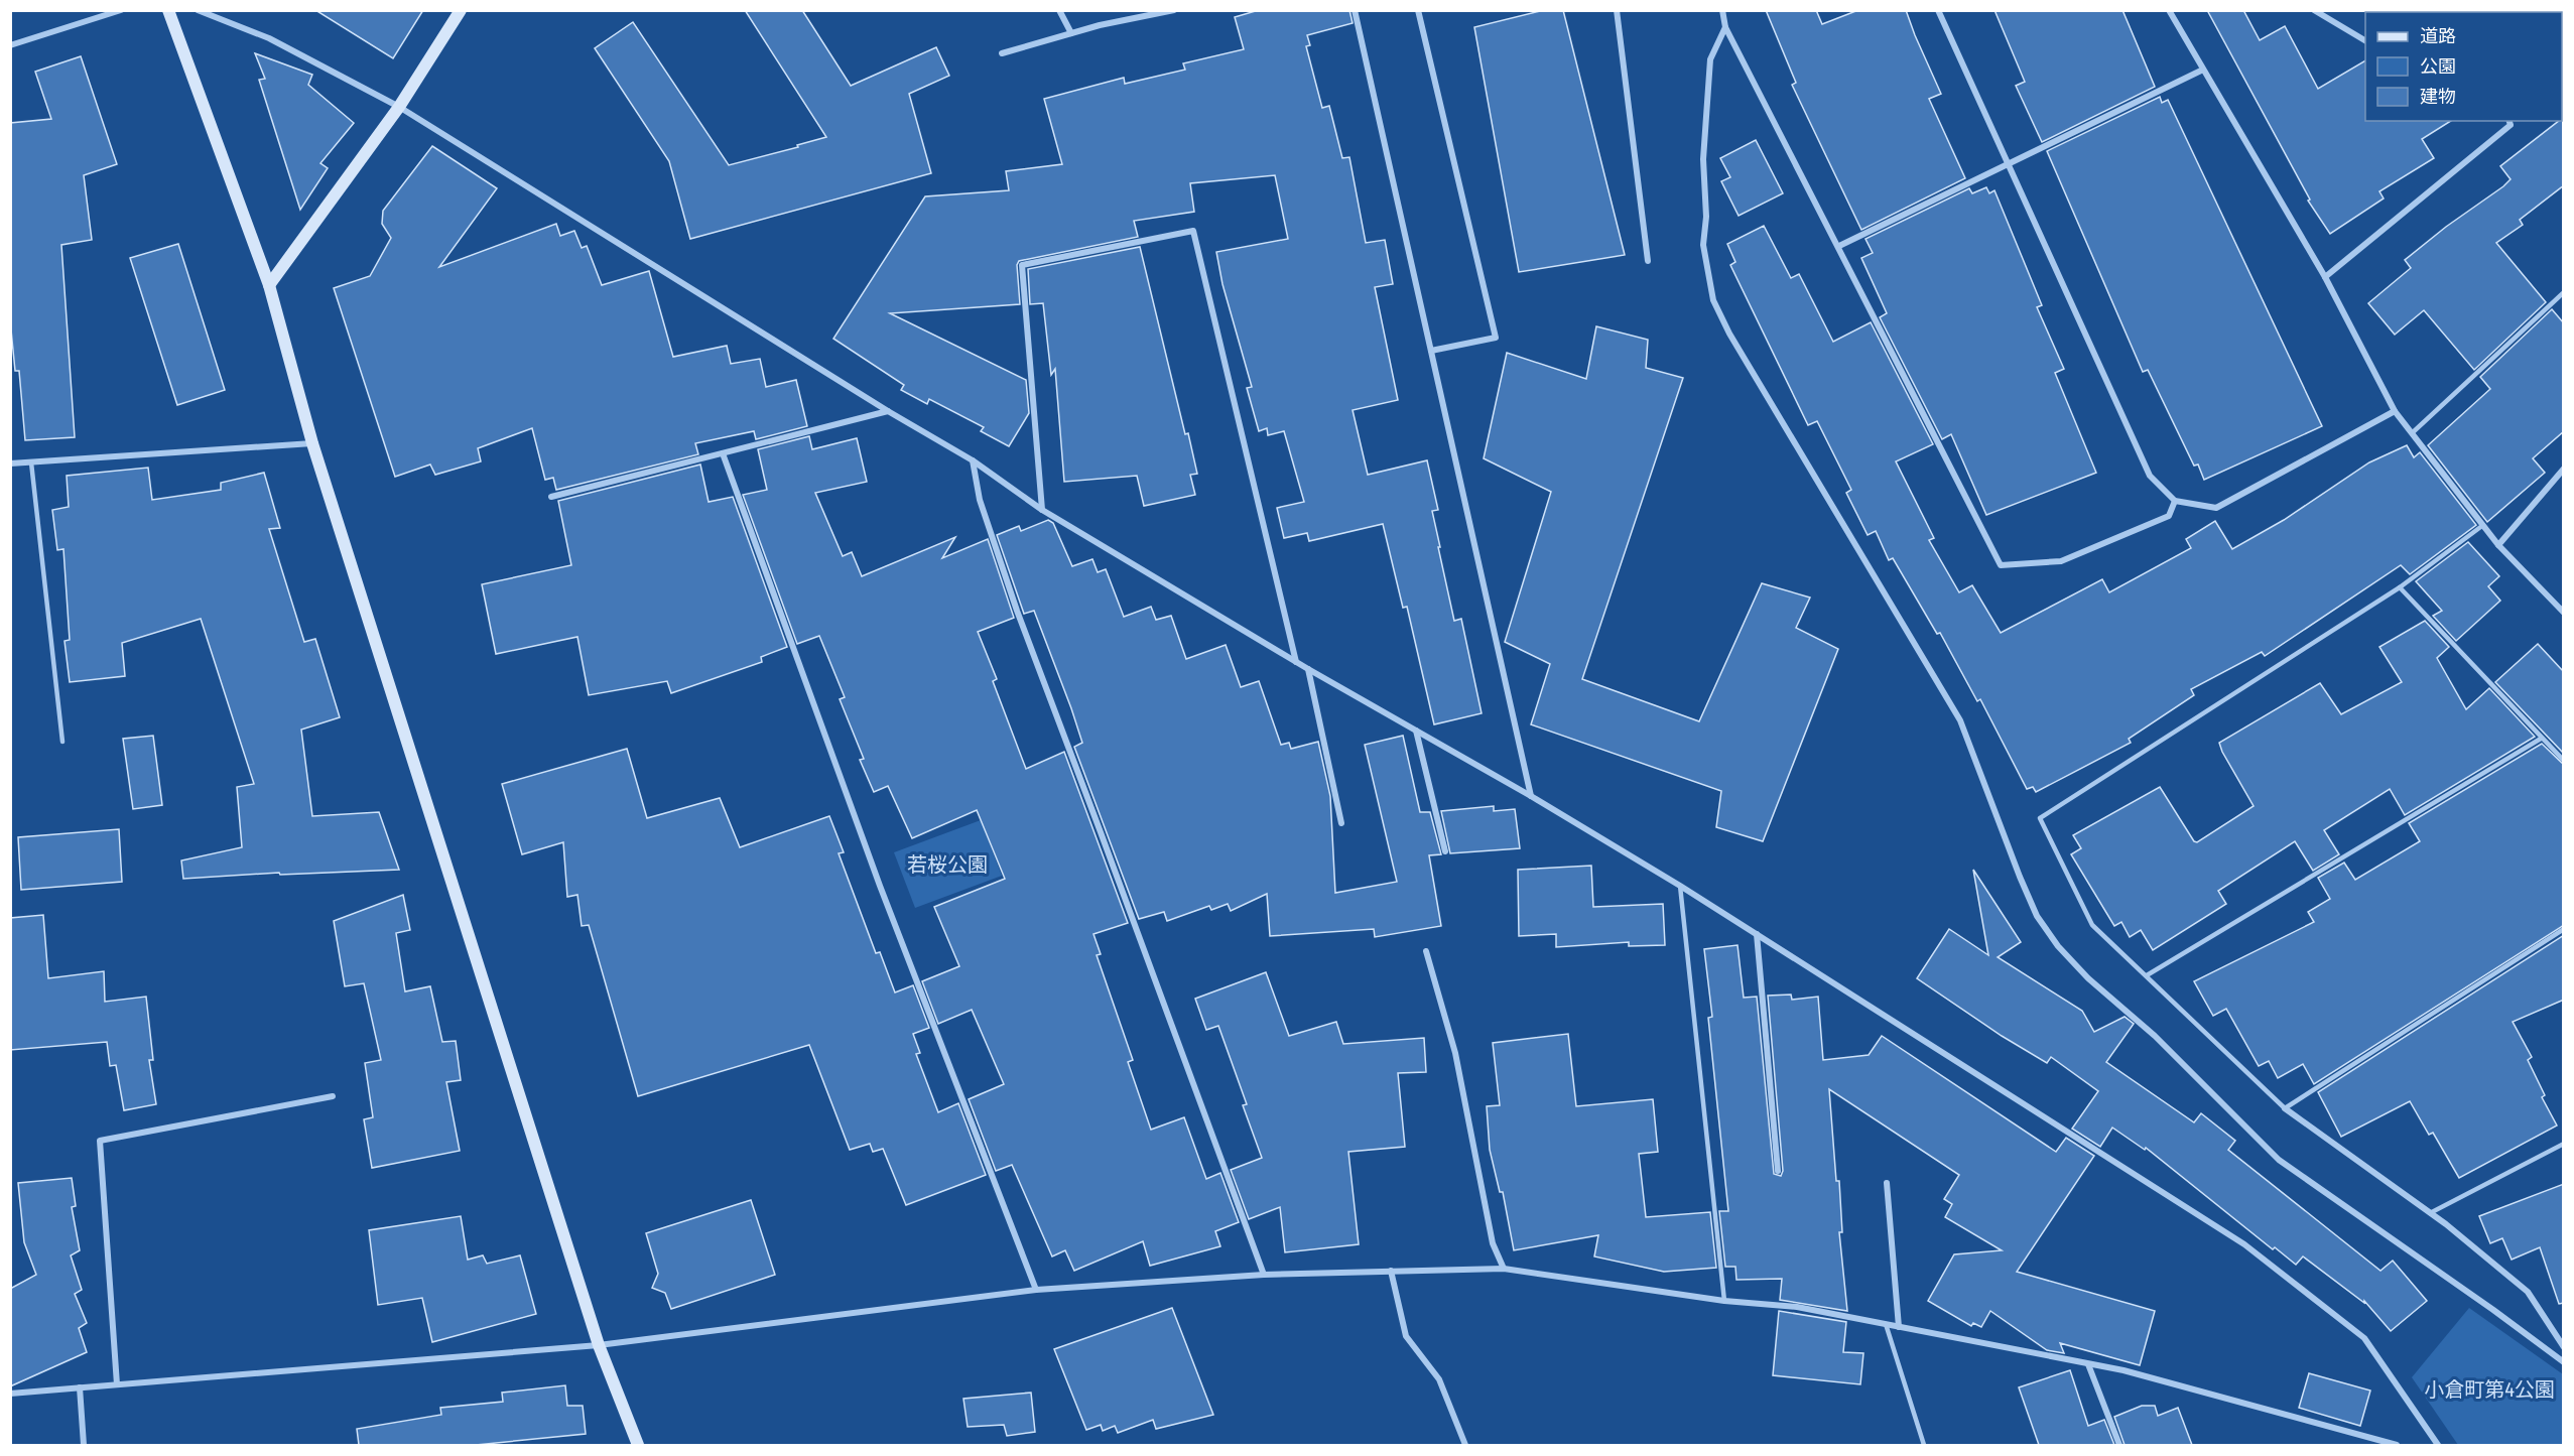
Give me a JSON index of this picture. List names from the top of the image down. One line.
{"parks":["若桜公園","小倉町第4公園"],"legend":["道路","公園","建物"]}
